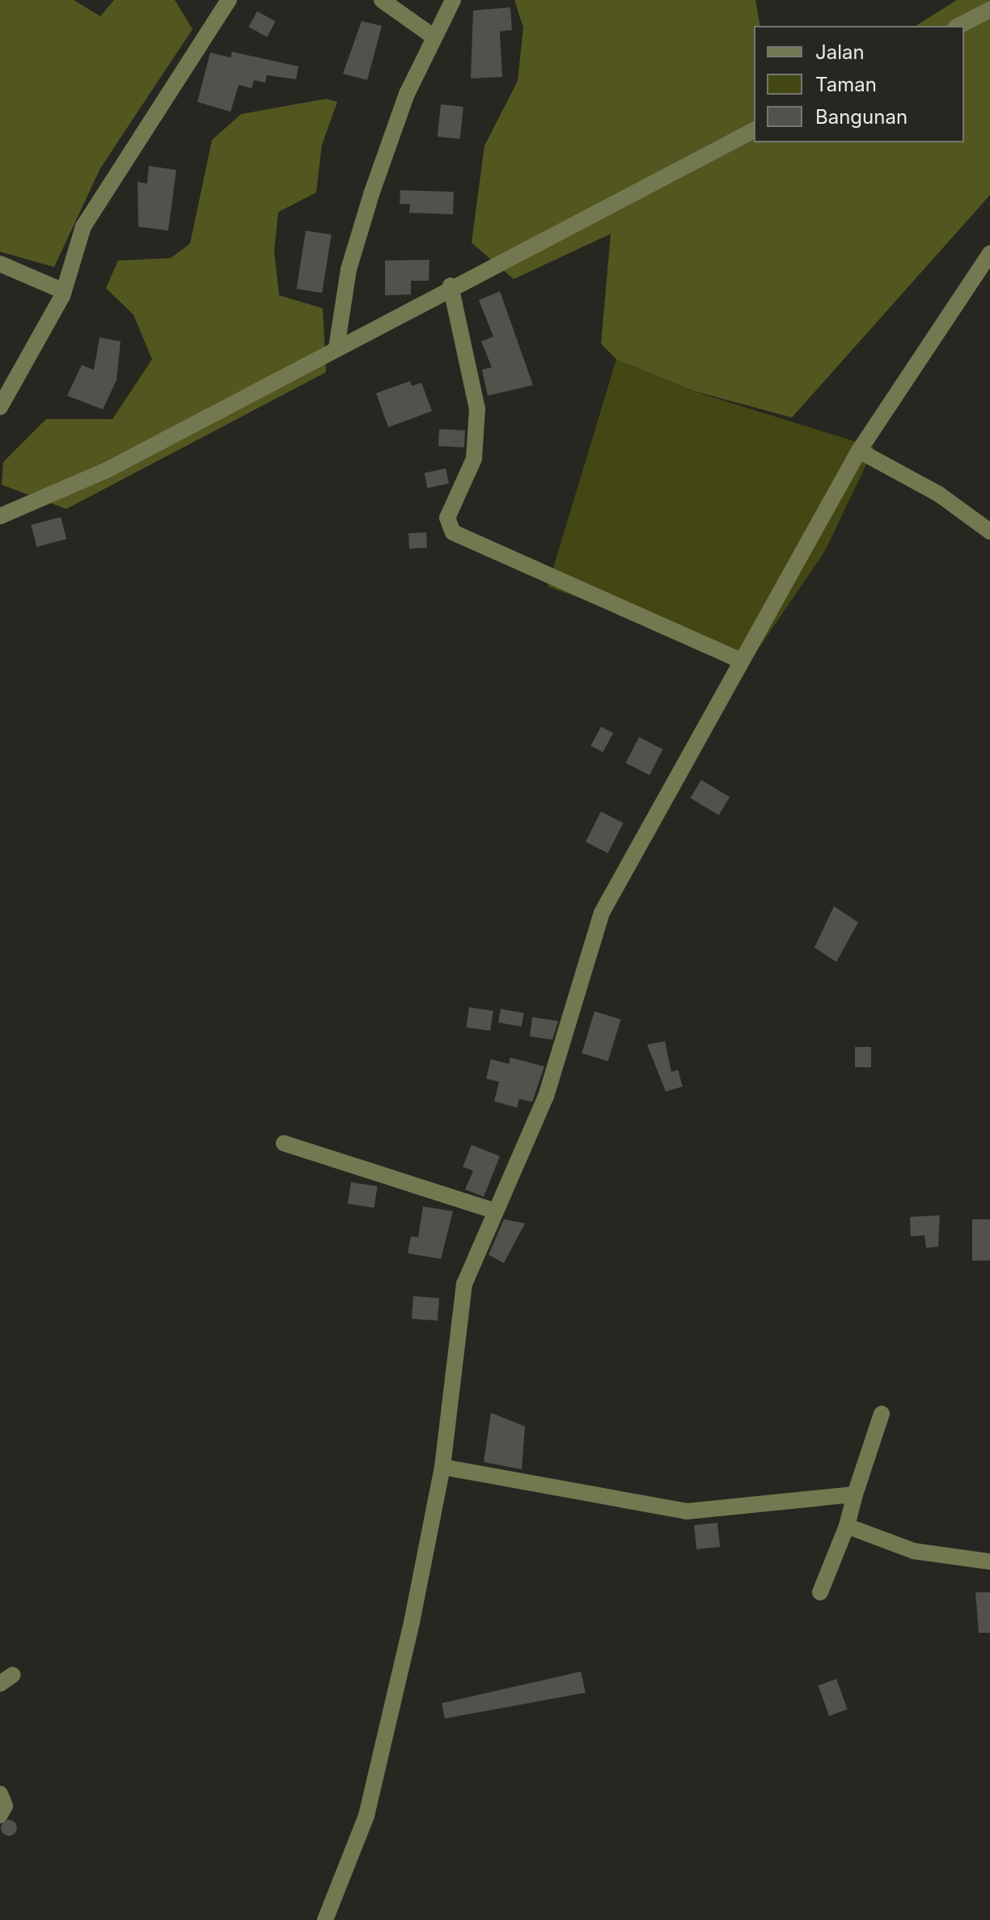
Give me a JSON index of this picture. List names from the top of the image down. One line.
{"legend":["Jalan","Taman","Bangunan"]}
